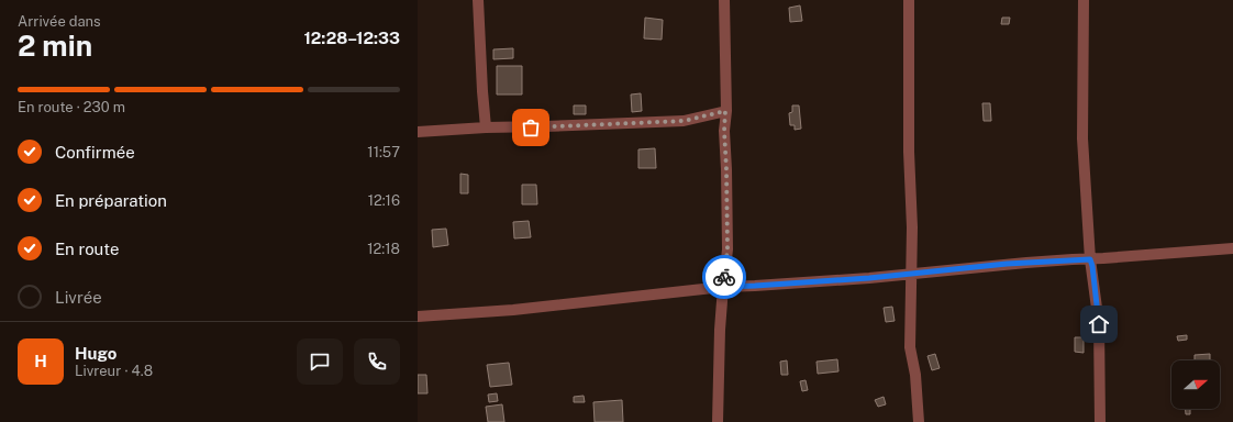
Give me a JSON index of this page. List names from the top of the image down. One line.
{"north":"right","page":{"heading":["2 min","Arrivée dans","12:28–12:33"],"panel":["Hugo","Livreur · 4.8"],"bar":"En route · 230 m","list":[["Confirmée","11:57"],["En préparation","12:16"],["En route","12:18"],"Livrée"],"round":"H"}}
